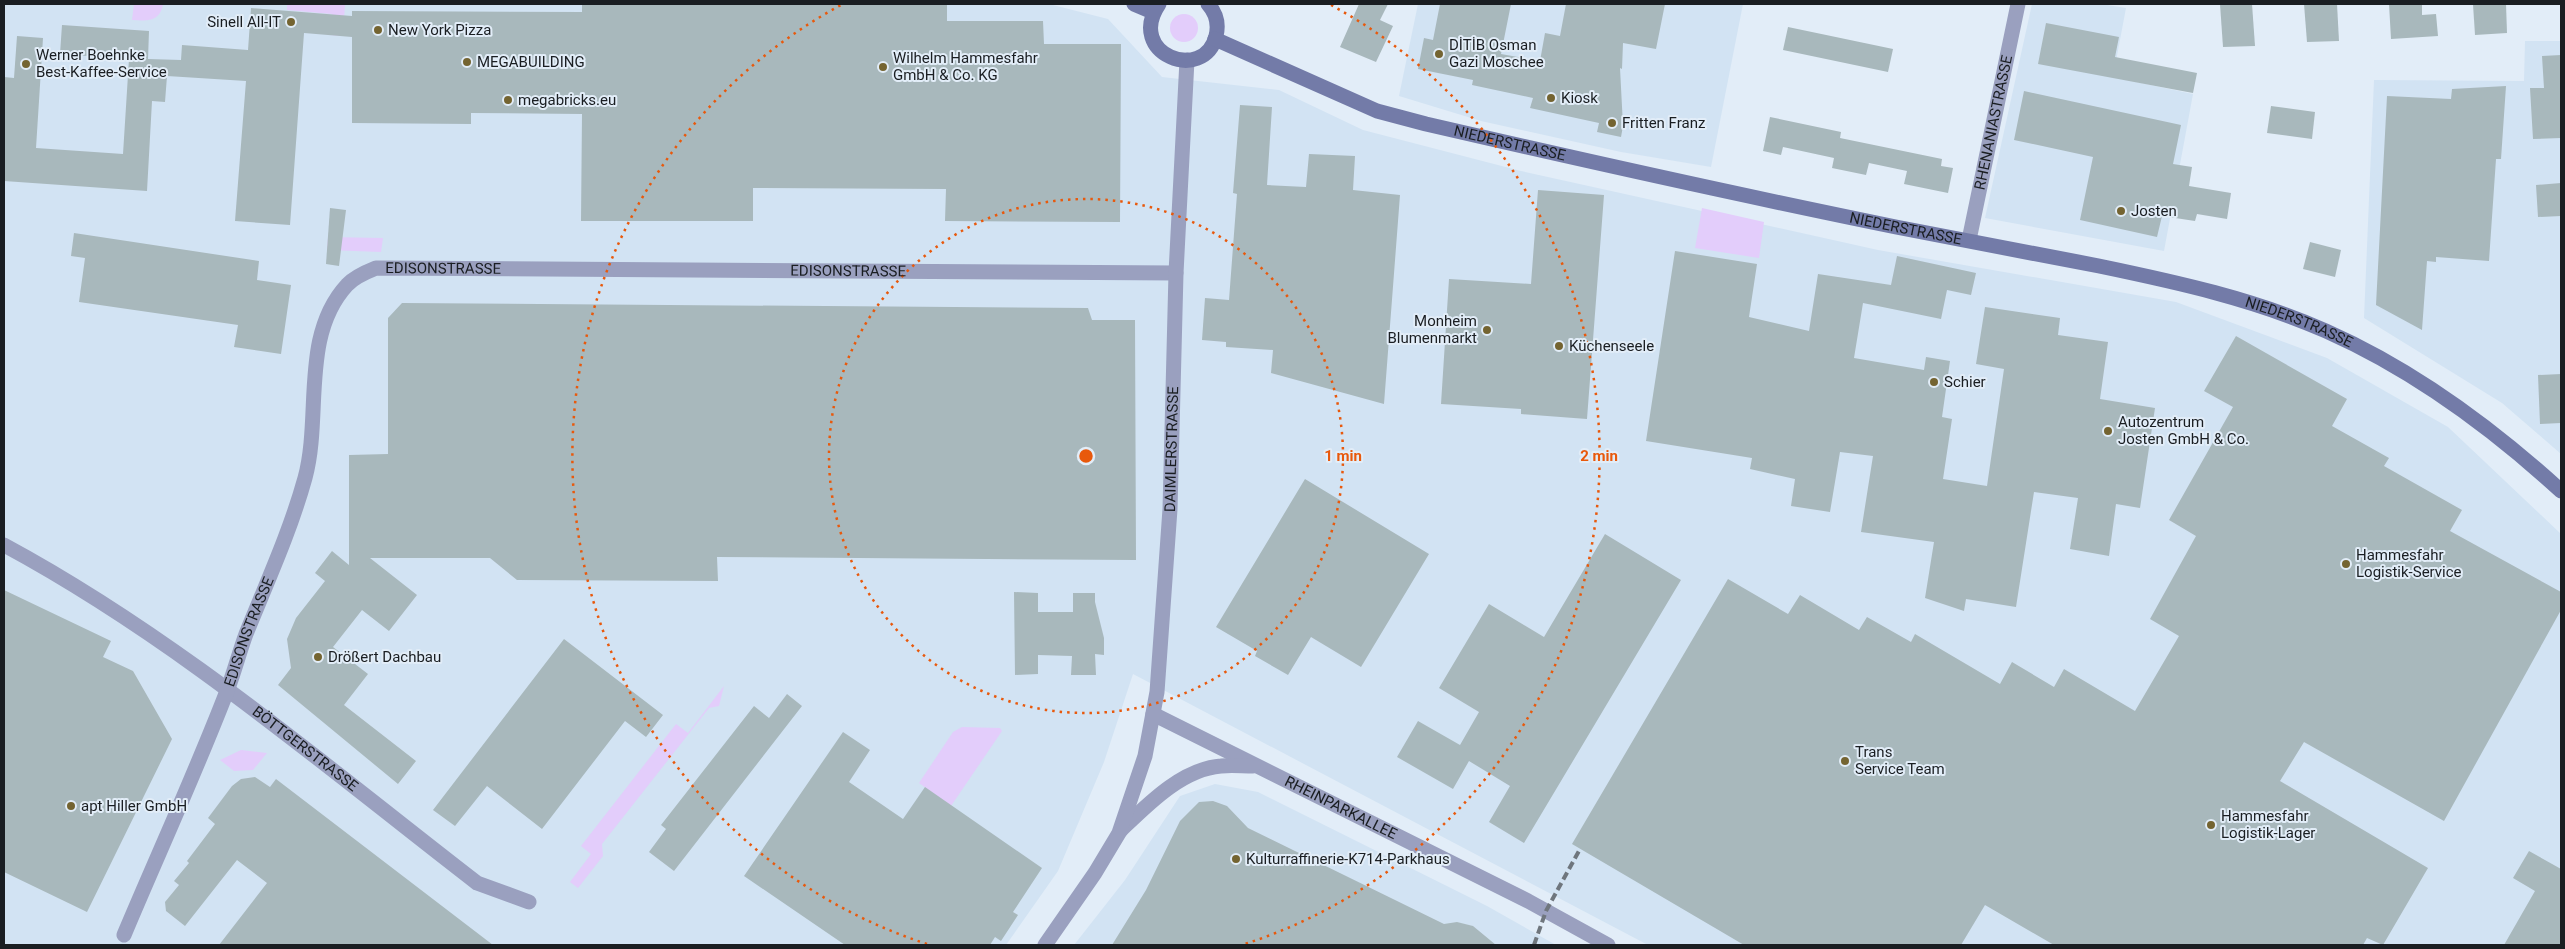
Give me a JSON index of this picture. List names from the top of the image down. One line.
{"streets":{"street":["RHENANIASTRASSE","NIEDERSTRASSE","EDISONSTRASSE","DAIMLERSTRASSE","BÖTTGERSTRASSE","RHEINPARKALLEE"]},"crossings":[["RHENANIASTRASSE","NIEDERSTRASSE"],["EDISONSTRASSE","DAIMLERSTRASSE"],["EDISONSTRASSE","BÖTTGERSTRASSE"],["DAIMLERSTRASSE","RHEINPARKALLEE"]],"places":["Sinell All-IT","New York Pizza","DİTİB Osman Gazi Moschee","MEGABUILDING","Werner Boehnke Best-Kaffee-Service","Wilhelm Hammesfahr GmbH & Co. KG","Kiosk","megabricks.eu","Fritten Franz","Josten","Monheim Blumenmarkt","Küchenseele","Schier","Autozentrum Josten GmbH & Co.","Hammesfahr Logistik-Service","Drößert Dachbau","Trans Service Team","apt Hiller GmbH","Hammesfahr Logistik-Lager","Kulturraffinerie-K714-Parkhaus"],"rings":["1 min","2 min"]}
